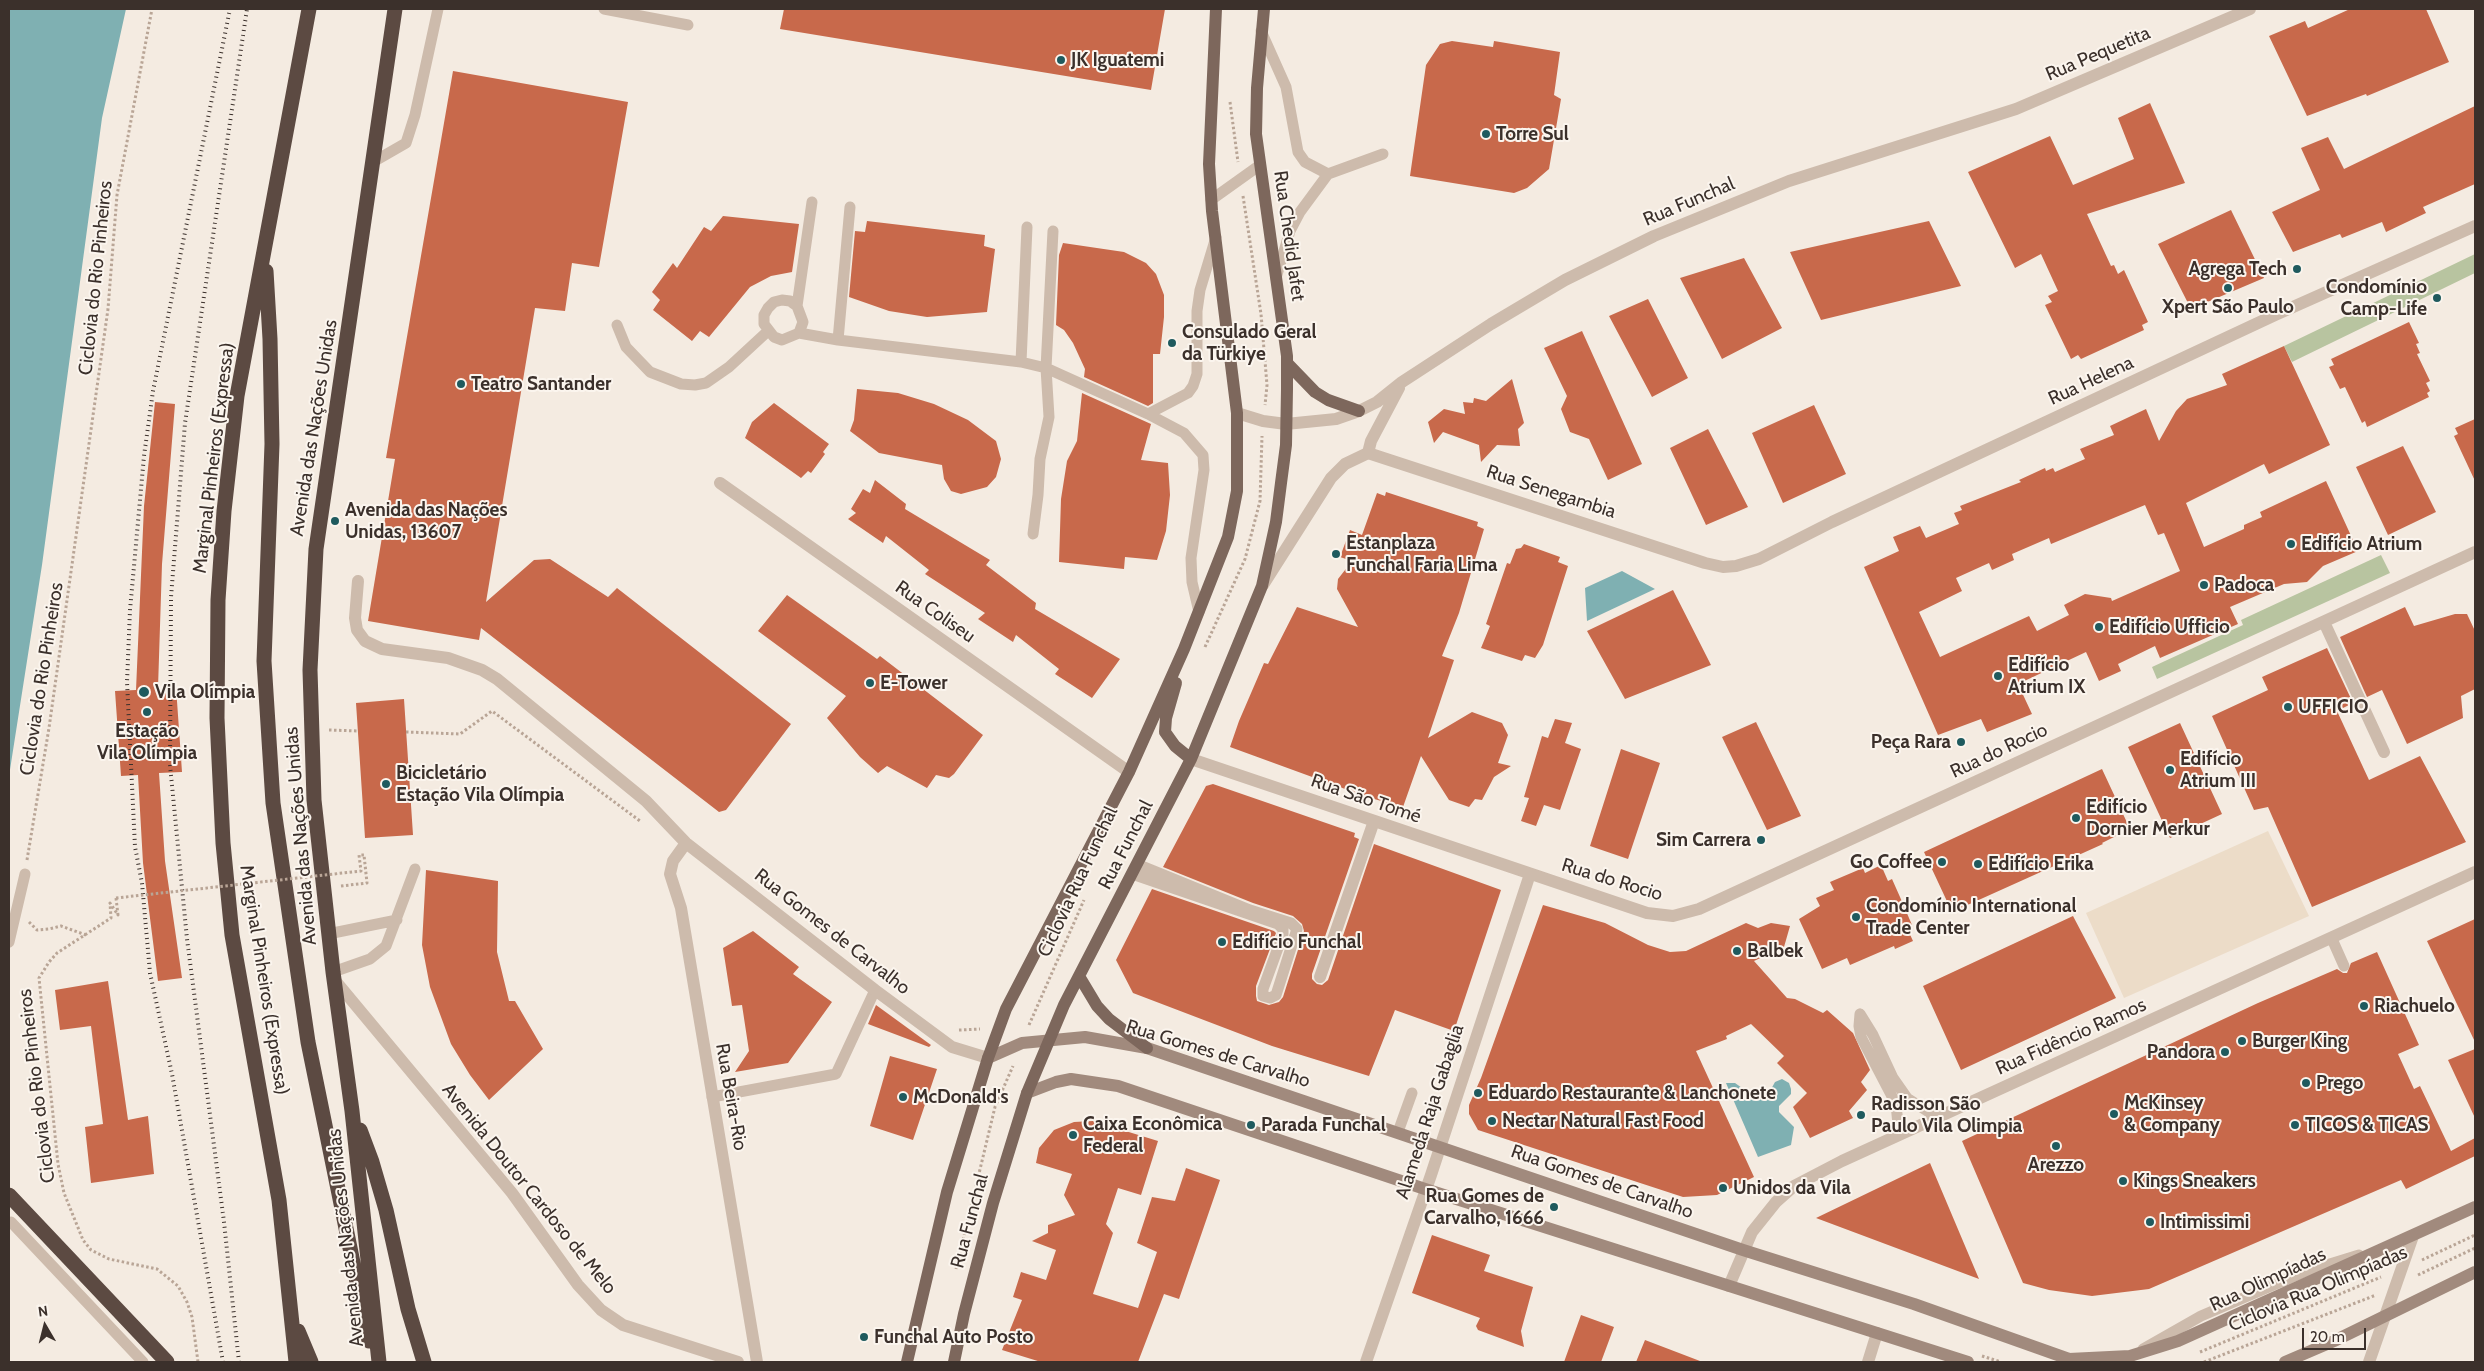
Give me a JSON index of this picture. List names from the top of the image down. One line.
{"streets":{"highway":["Avenida das Nações Unidas","Marginal Pinheiros (Expressa)"],"main road":["Rua Funchal","Rua Chedid Jafet"],"street":["Rua Pequetita","Rua Helena","Rua Senegambia","Rua Coliseu","Rua do Rocio","Rua São Tomé","Rua Gomes de Carvalho","Rua Fidêncio Ramos","Rua Beira-Rio","Alameda Raja Gabaglia","Avenida Doutor Cardoso de Melo","Rua Olimpíadas"],"path":["Ciclovia do Rio Pinheiros","Ciclovia Rua Funchal","Ciclovia Rua Olimpíadas"]},"crossings":[["Rua Pequetita","Rua Funchal"],["Rua Funchal","Rua Chedid Jafet"],["Rua Funchal","Rua Senegambia"],["Rua Funchal","Rua Coliseu"],["Rua Funchal","Rua São Tomé"],["Rua Funchal","Rua Gomes de Carvalho"],["Ciclovia do Rio Pinheiros","Avenida das Nações Unidas"],["Rua Helena","Rua Senegambia"],["Avenida das Nações Unidas","Avenida Doutor Cardoso de Melo"],["Rua do Rocio","Rua São Tomé"],["Rua do Rocio","Alameda Raja Gabaglia"],["Rua São Tomé","Alameda Raja Gabaglia"],["Ciclovia Rua Funchal","Rua Gomes de Carvalho"],["Rua Gomes de Carvalho","Rua Fidêncio Ramos"],["Rua Gomes de Carvalho","Rua Beira-Rio"],["Rua Gomes de Carvalho","Alameda Raja Gabaglia"],["Rua Gomes de Carvalho","Rua Olimpíadas"]],"places":["JK Iguatemi","Torre Sul","Agrega Tech","Xpert São Paulo","Condomínio Camp-Life","Consulado Geral da Türkiye","Teatro Santander","Avenida das Nações Unidas, 13607","Edifício Atrium","Estanplaza Funchal Faria Lima","Padoca","Edifício Ufficio","Edifício Atrium IX","E-Tower","Vila Olímpia","UFFICIO","Estação Vila Olímpia","Peça Rara","Edifício Atrium III","Bicicletário Estação Vila Olímpia","Edifício Dornier Merkur","Sim Carrera","Go Coffee","Edifício Erika","Condomínio International Trade Center","Edifício Funchal","Balbek","Riachuelo","Burger King","Pandora","Prego","Eduardo Restaurante & Lanchonete","McDonald's","McKinsey & Company","Radisson São Paulo Vila Olimpia","Nectar Natural Fast Food","Parada Funchal","TICOS & TICAS","Caixa Econômica Federal","Arezzo","Kings Sneakers","Unidos da Vila","Rua Gomes de Carvalho, 1666","Intimissimi","Funchal Auto Posto"],"scale_bar":"20 m","north":"top"}
